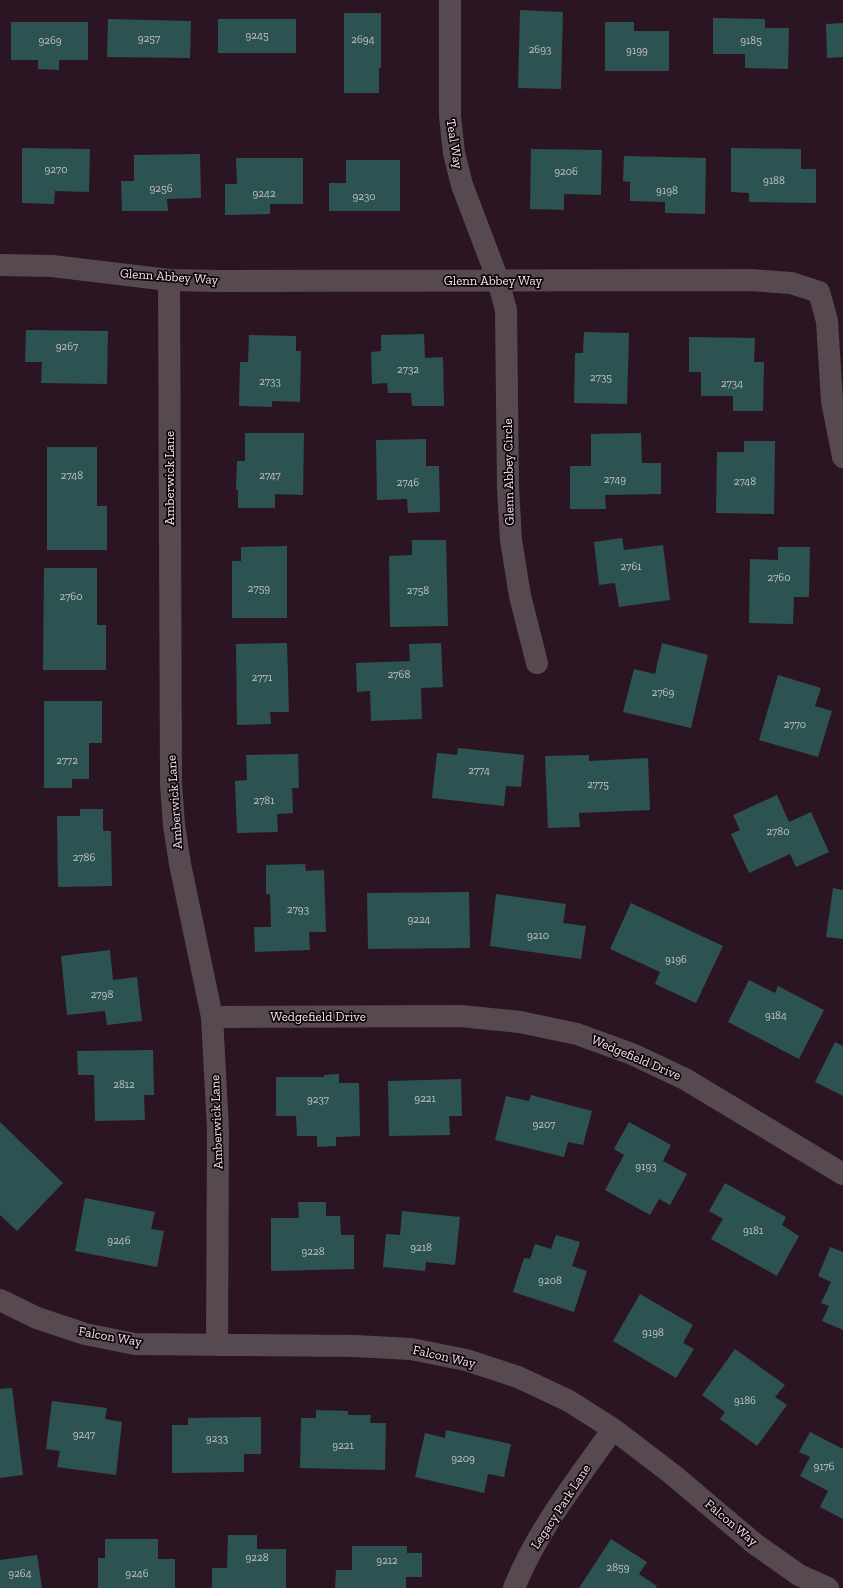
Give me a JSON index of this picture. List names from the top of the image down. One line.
{"streets":{"street":["Teal Way","Glenn Abbey Way","Glenn Abbey Circle","Amberwick Lane","Wedgefield Drive","Falcon Way","Legacy Park Lane"]},"crossings":[["Teal Way","Glenn Abbey Way"],["Teal Way","Glenn Abbey Circle"],["Glenn Abbey Way","Glenn Abbey Circle"],["Glenn Abbey Way","Amberwick Lane"],["Amberwick Lane","Wedgefield Drive"],["Amberwick Lane","Falcon Way"],["Falcon Way","Legacy Park Lane"]],"house_numbers":["9245","9257","2694","9269","9185","2693","9199","9270","9206","9188","9256","9198","9242","9230","9267","2732","2735","2733","2734","2748","2747","2749","2748","2746","2761","2760","2759","2758","2760","2768","2771","2769","2770","2772","2774","2775","2781","2780","2786","2793","9224","9210","9196","2798","9184","2812","9221","9237","9207","9193","9181","9246","9218","9228","9208","9198","9186","9247","9233","9221","9209","9176","9228","9212","2859","9264","9246"]}
